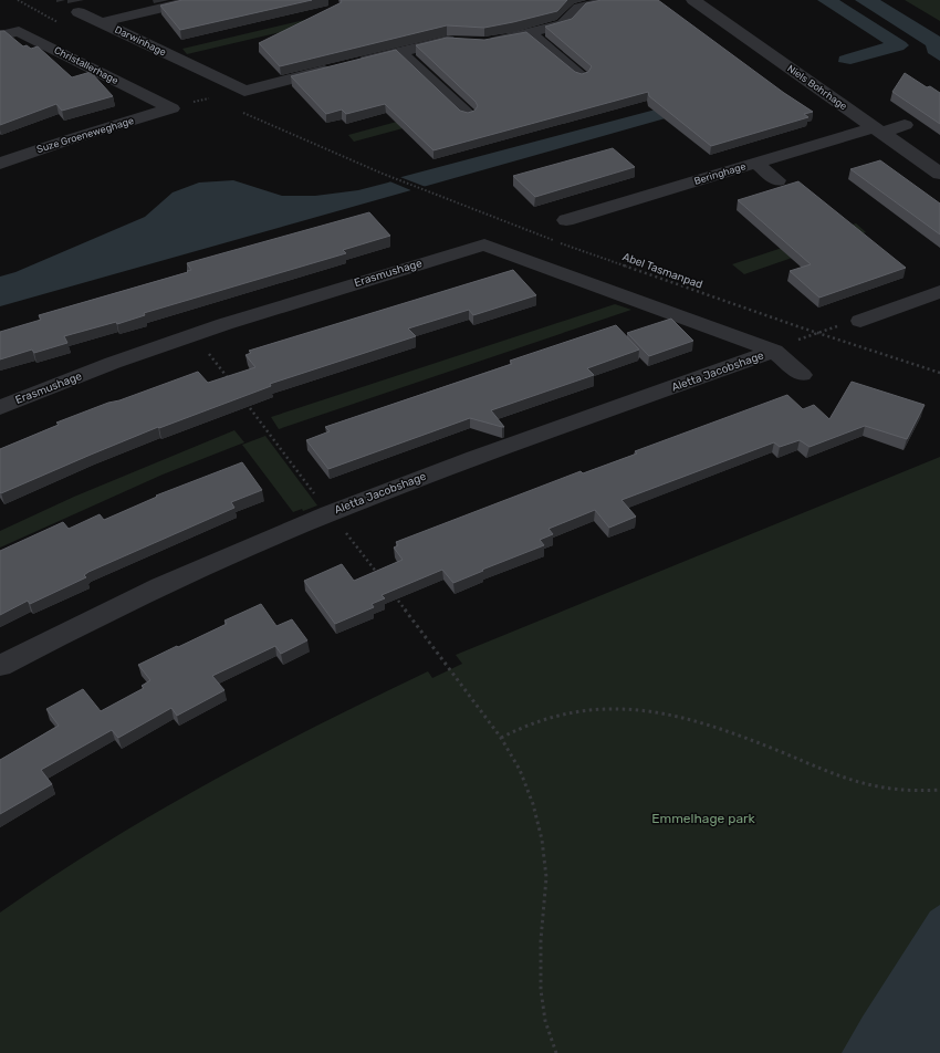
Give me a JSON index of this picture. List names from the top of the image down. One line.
{"streets":{"street":["Darwinhage","Christallerhage","Niels Bohrhage","Suze Groeneweghage","Beringhage","Erasmushage","Aletta Jacobshage"],"path":["Abel Tasmanpad"]},"crossings":[["Christallerhage","Suze Groeneweghage"],["Niels Bohrhage","Beringhage"],["Erasmushage","Aletta Jacobshage"]],"parks":["Emmelhage park"]}
